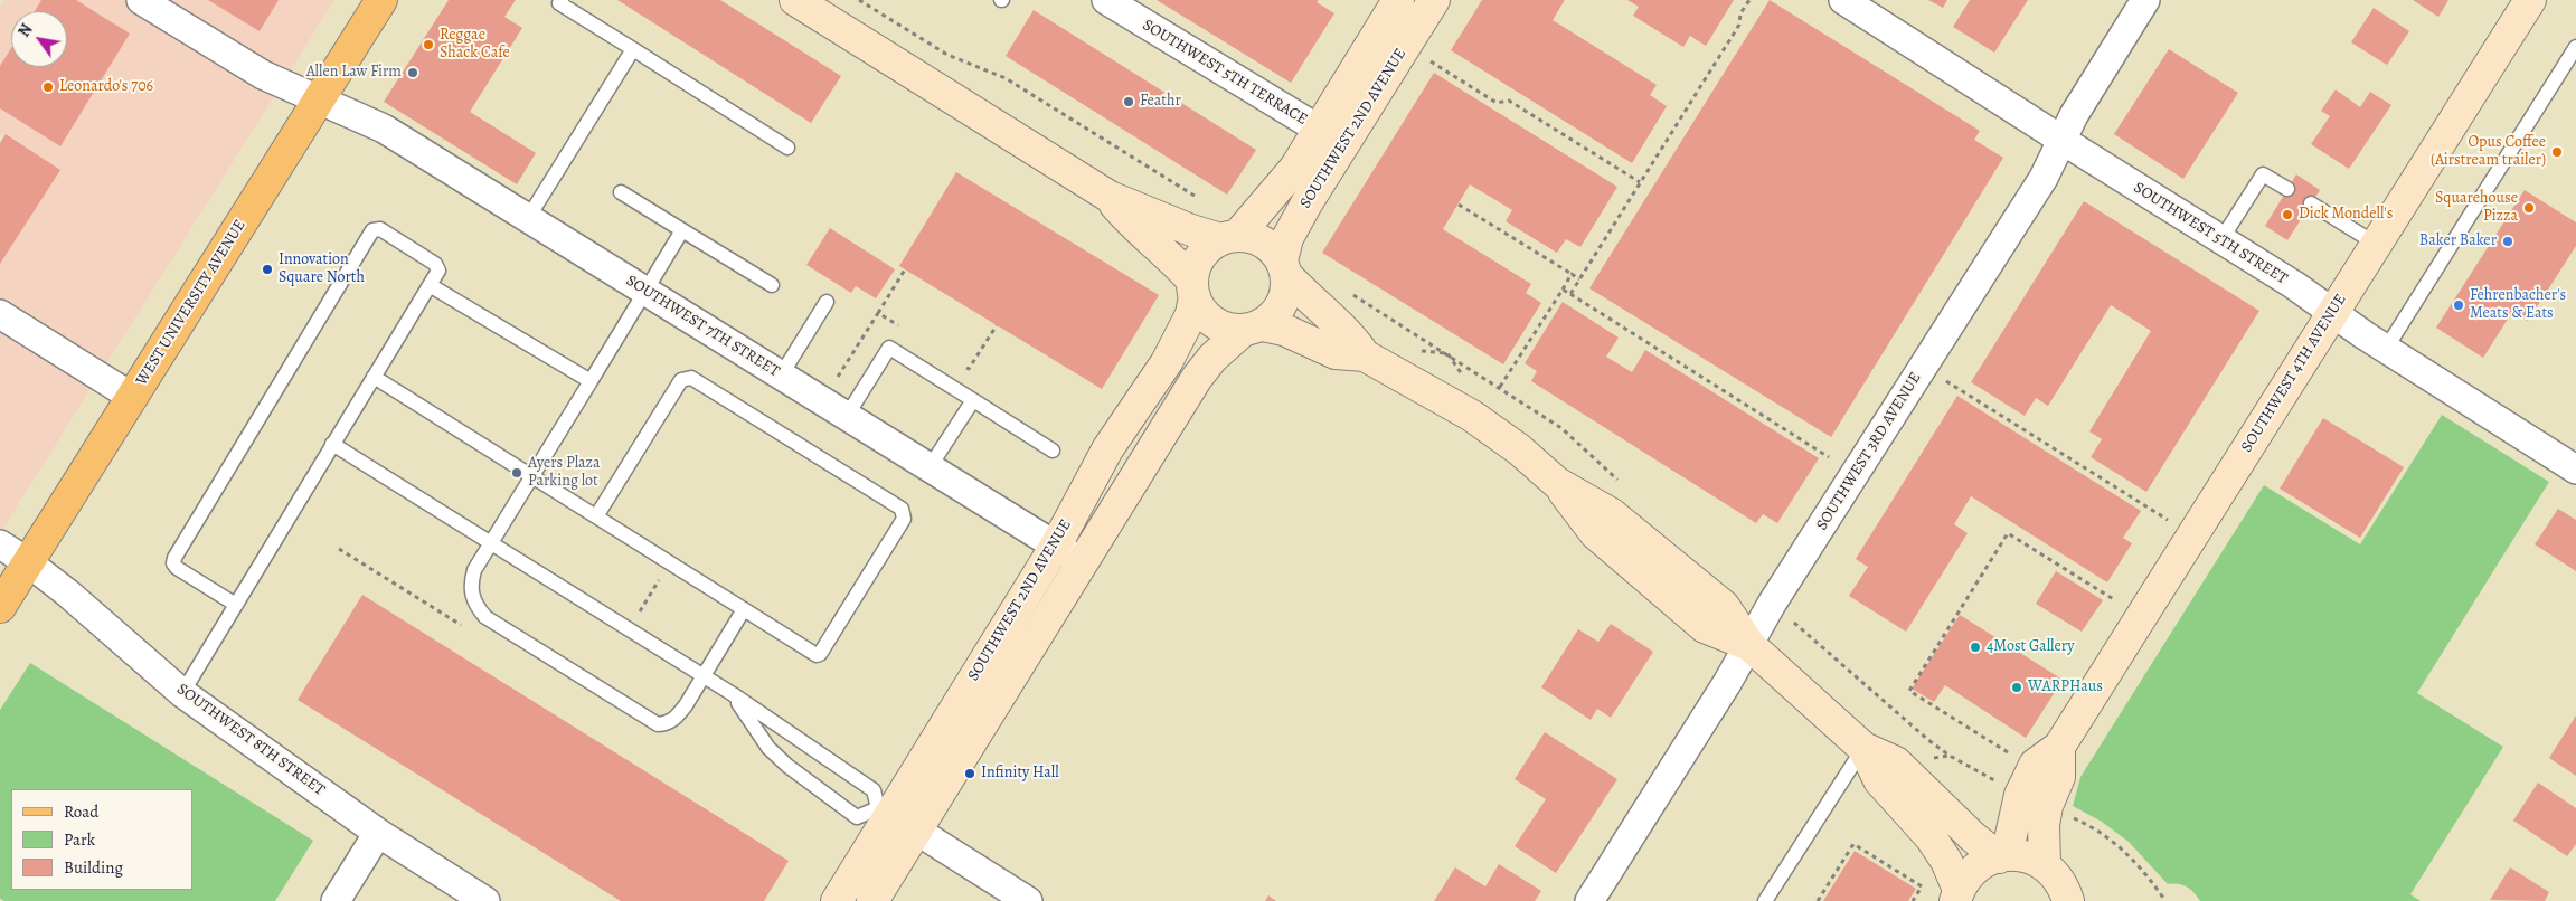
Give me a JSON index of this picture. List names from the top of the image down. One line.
{"streets":{"main road":["WEST UNIVERSITY AVENUE"],"street":["SOUTHWEST 5TH TERRACE","SOUTHWEST 2ND AVENUE","SOUTHWEST 5TH STREET","SOUTHWEST 7TH STREET","SOUTHWEST 4TH AVENUE","SOUTHWEST 3RD AVENUE","SOUTHWEST 8TH STREET"]},"crossings":[["SOUTHWEST 5TH TERRACE","SOUTHWEST 2ND AVENUE"],["SOUTHWEST 2ND AVENUE","SOUTHWEST 7TH STREET"],["SOUTHWEST 5TH STREET","SOUTHWEST 4TH AVENUE"],["SOUTHWEST 5TH STREET","SOUTHWEST 3RD AVENUE"],["WEST UNIVERSITY AVENUE","SOUTHWEST 7TH STREET"],["WEST UNIVERSITY AVENUE","SOUTHWEST 8TH STREET"]],"places":["Reggae Shack Cafe","Allen Law Firm","Leonardo's 706","Feathr","Opus Coffee (Airstream trailer)","Squarehouse Pizza","Dick Mondell's","Baker Baker","Innovation Square North","Fehrenbacher's Meats & Eats","Ayers Plaza Parking lot","4Most Gallery","WARPHaus","Infinity Hall"],"legend":["Road","Park","Building"],"north":"top left"}
